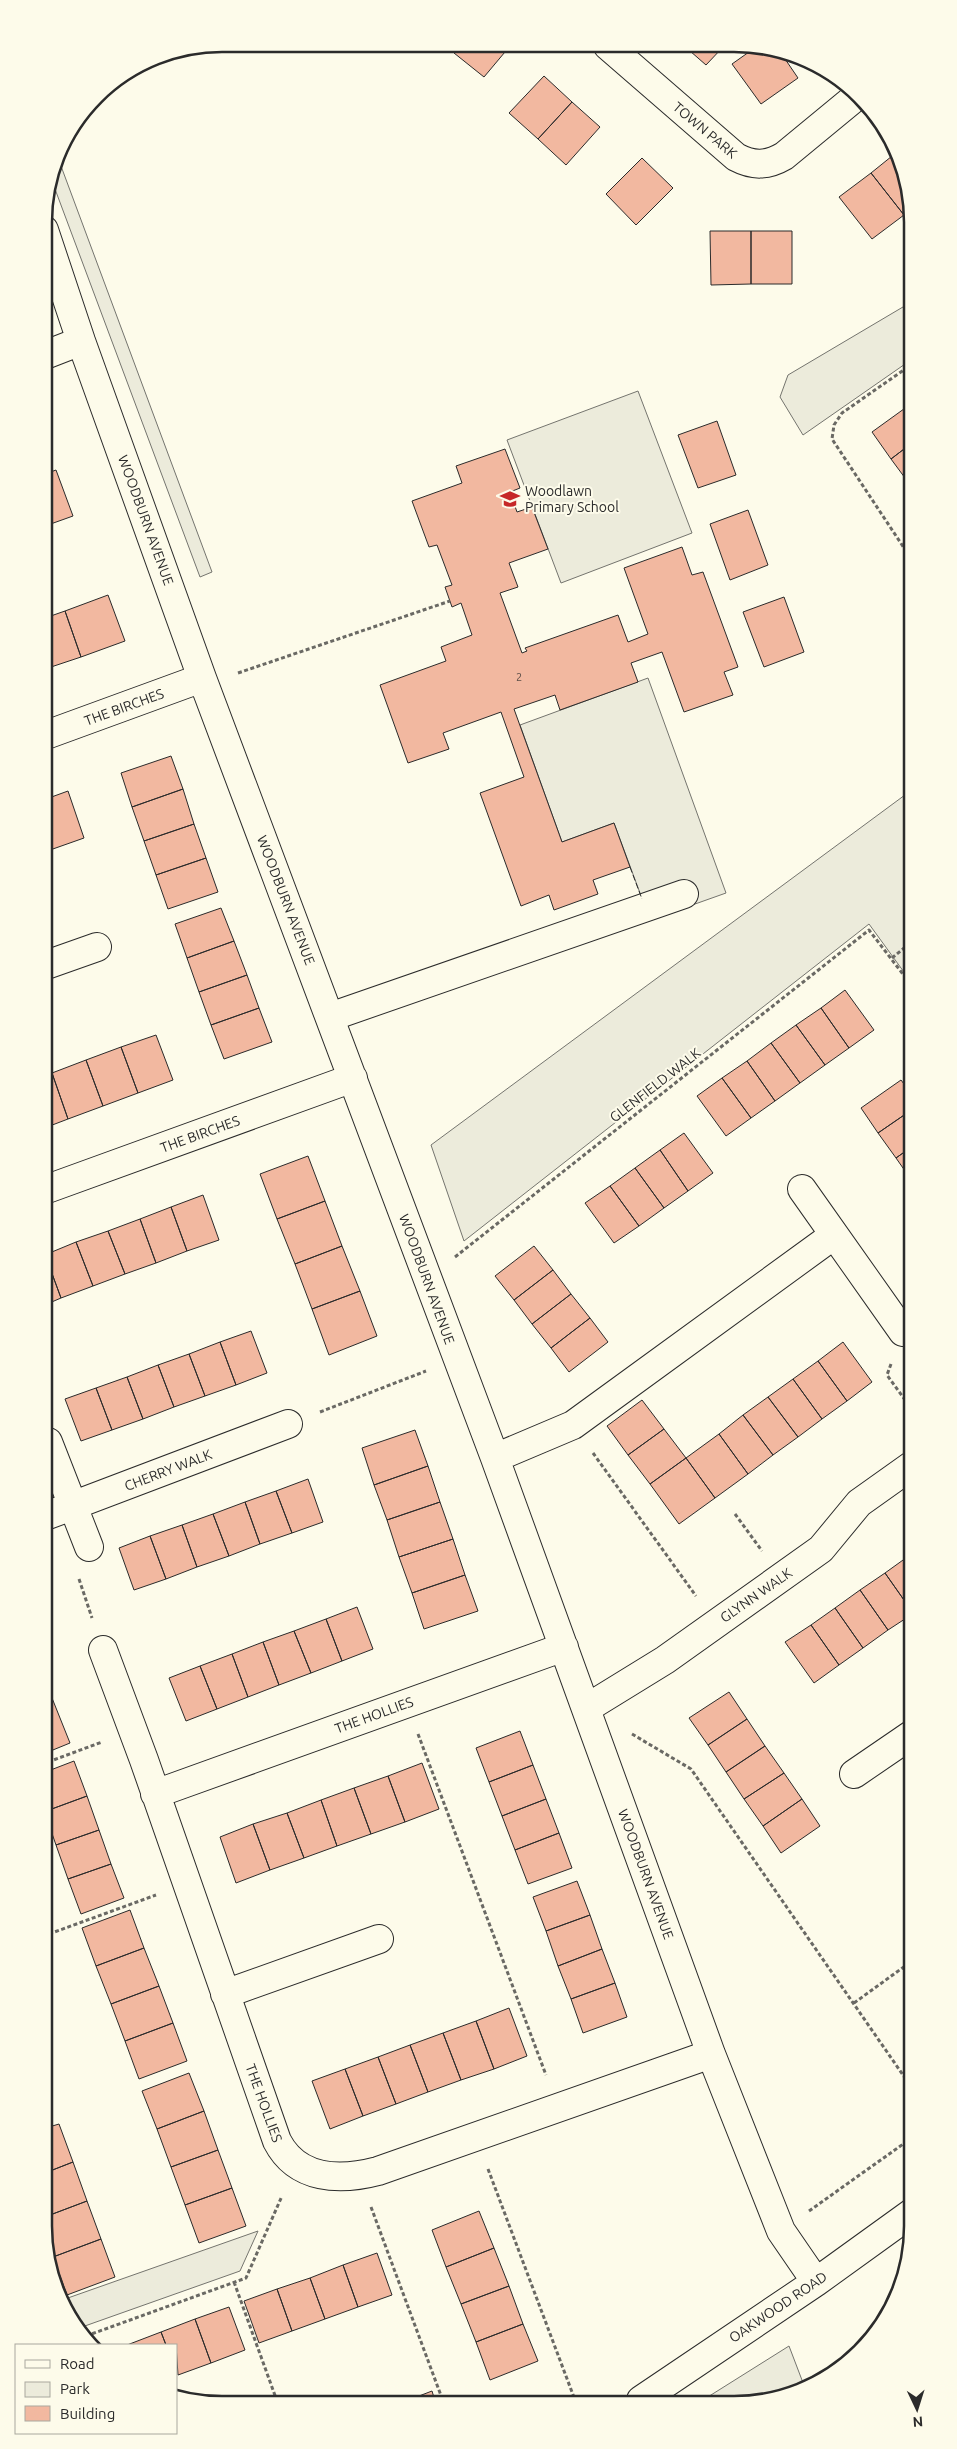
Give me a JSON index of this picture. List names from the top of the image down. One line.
{"streets":{"street":["TOWN PARK","WOODBURN AVENUE","THE BIRCHES","CHERRY WALK","GLYNN WALK","THE HOLLIES","OAKWOOD ROAD"],"path":["GLENFIELD WALK"]},"crossings":[["WOODBURN AVENUE","THE BIRCHES"],["WOODBURN AVENUE","GLENFIELD WALK"],["WOODBURN AVENUE","GLYNN WALK"],["WOODBURN AVENUE","THE HOLLIES"],["WOODBURN AVENUE","OAKWOOD ROAD"]],"places":{"school or university":["Woodlawn Primary School"]},"house_numbers":["2"],"legend":["Road","Park","Building"],"north":"bottom"}
